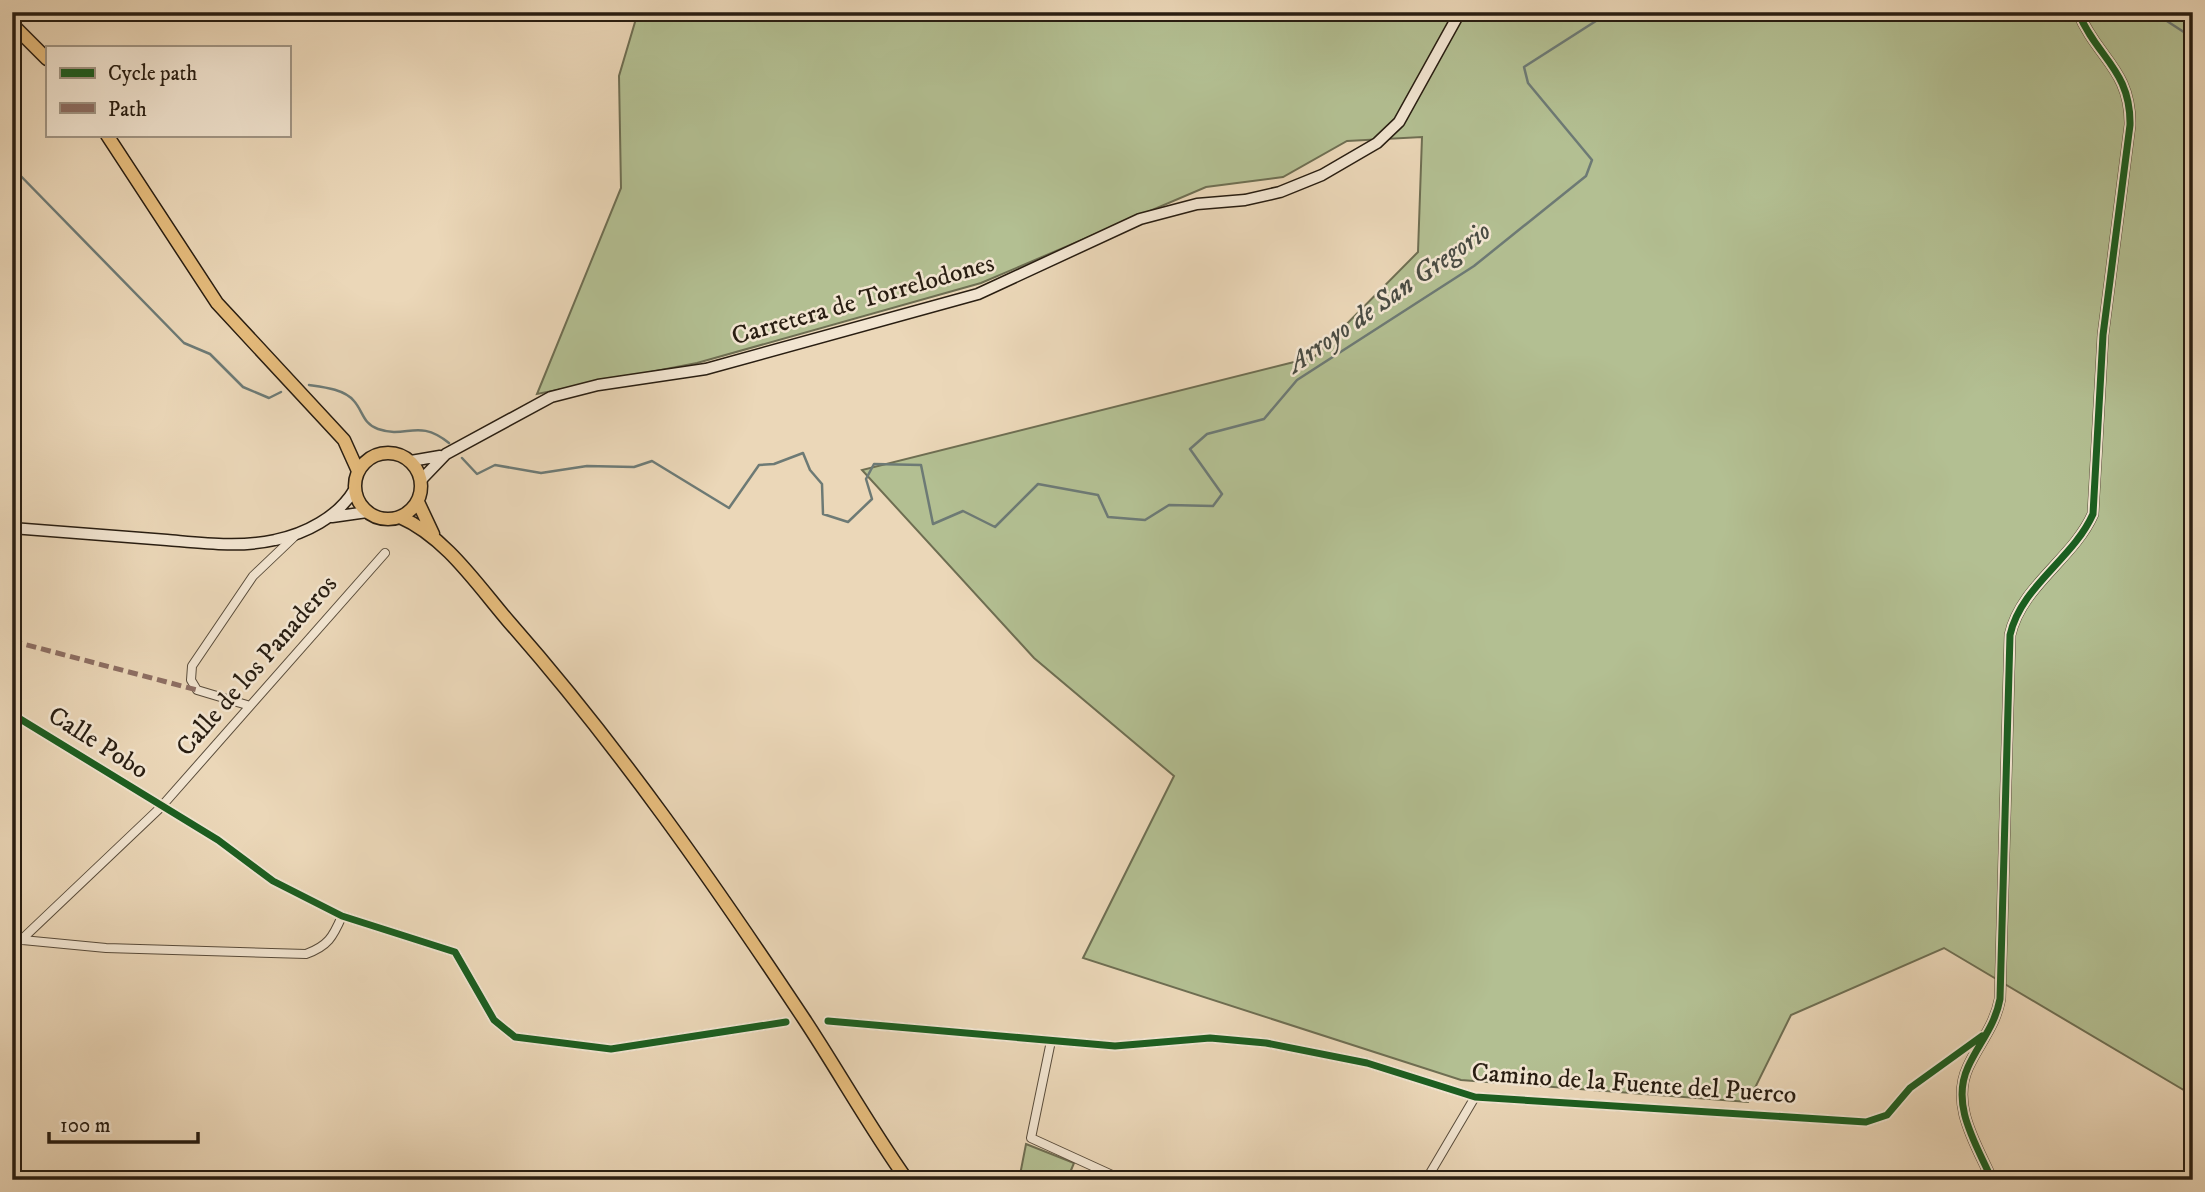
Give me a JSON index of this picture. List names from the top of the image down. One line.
{"streets":{"main road":["Carretera de Torrelodones"],"street":["Calle de los Panaderos","Calle Pobo","Camino de la Fuente del Puerco"]},"crossings":[["Calle de los Panaderos","Calle Pobo"]],"water":["Arroyo de San Gregorio"],"legend":["Cycle path","Path"],"scale_bar":"100 m"}
